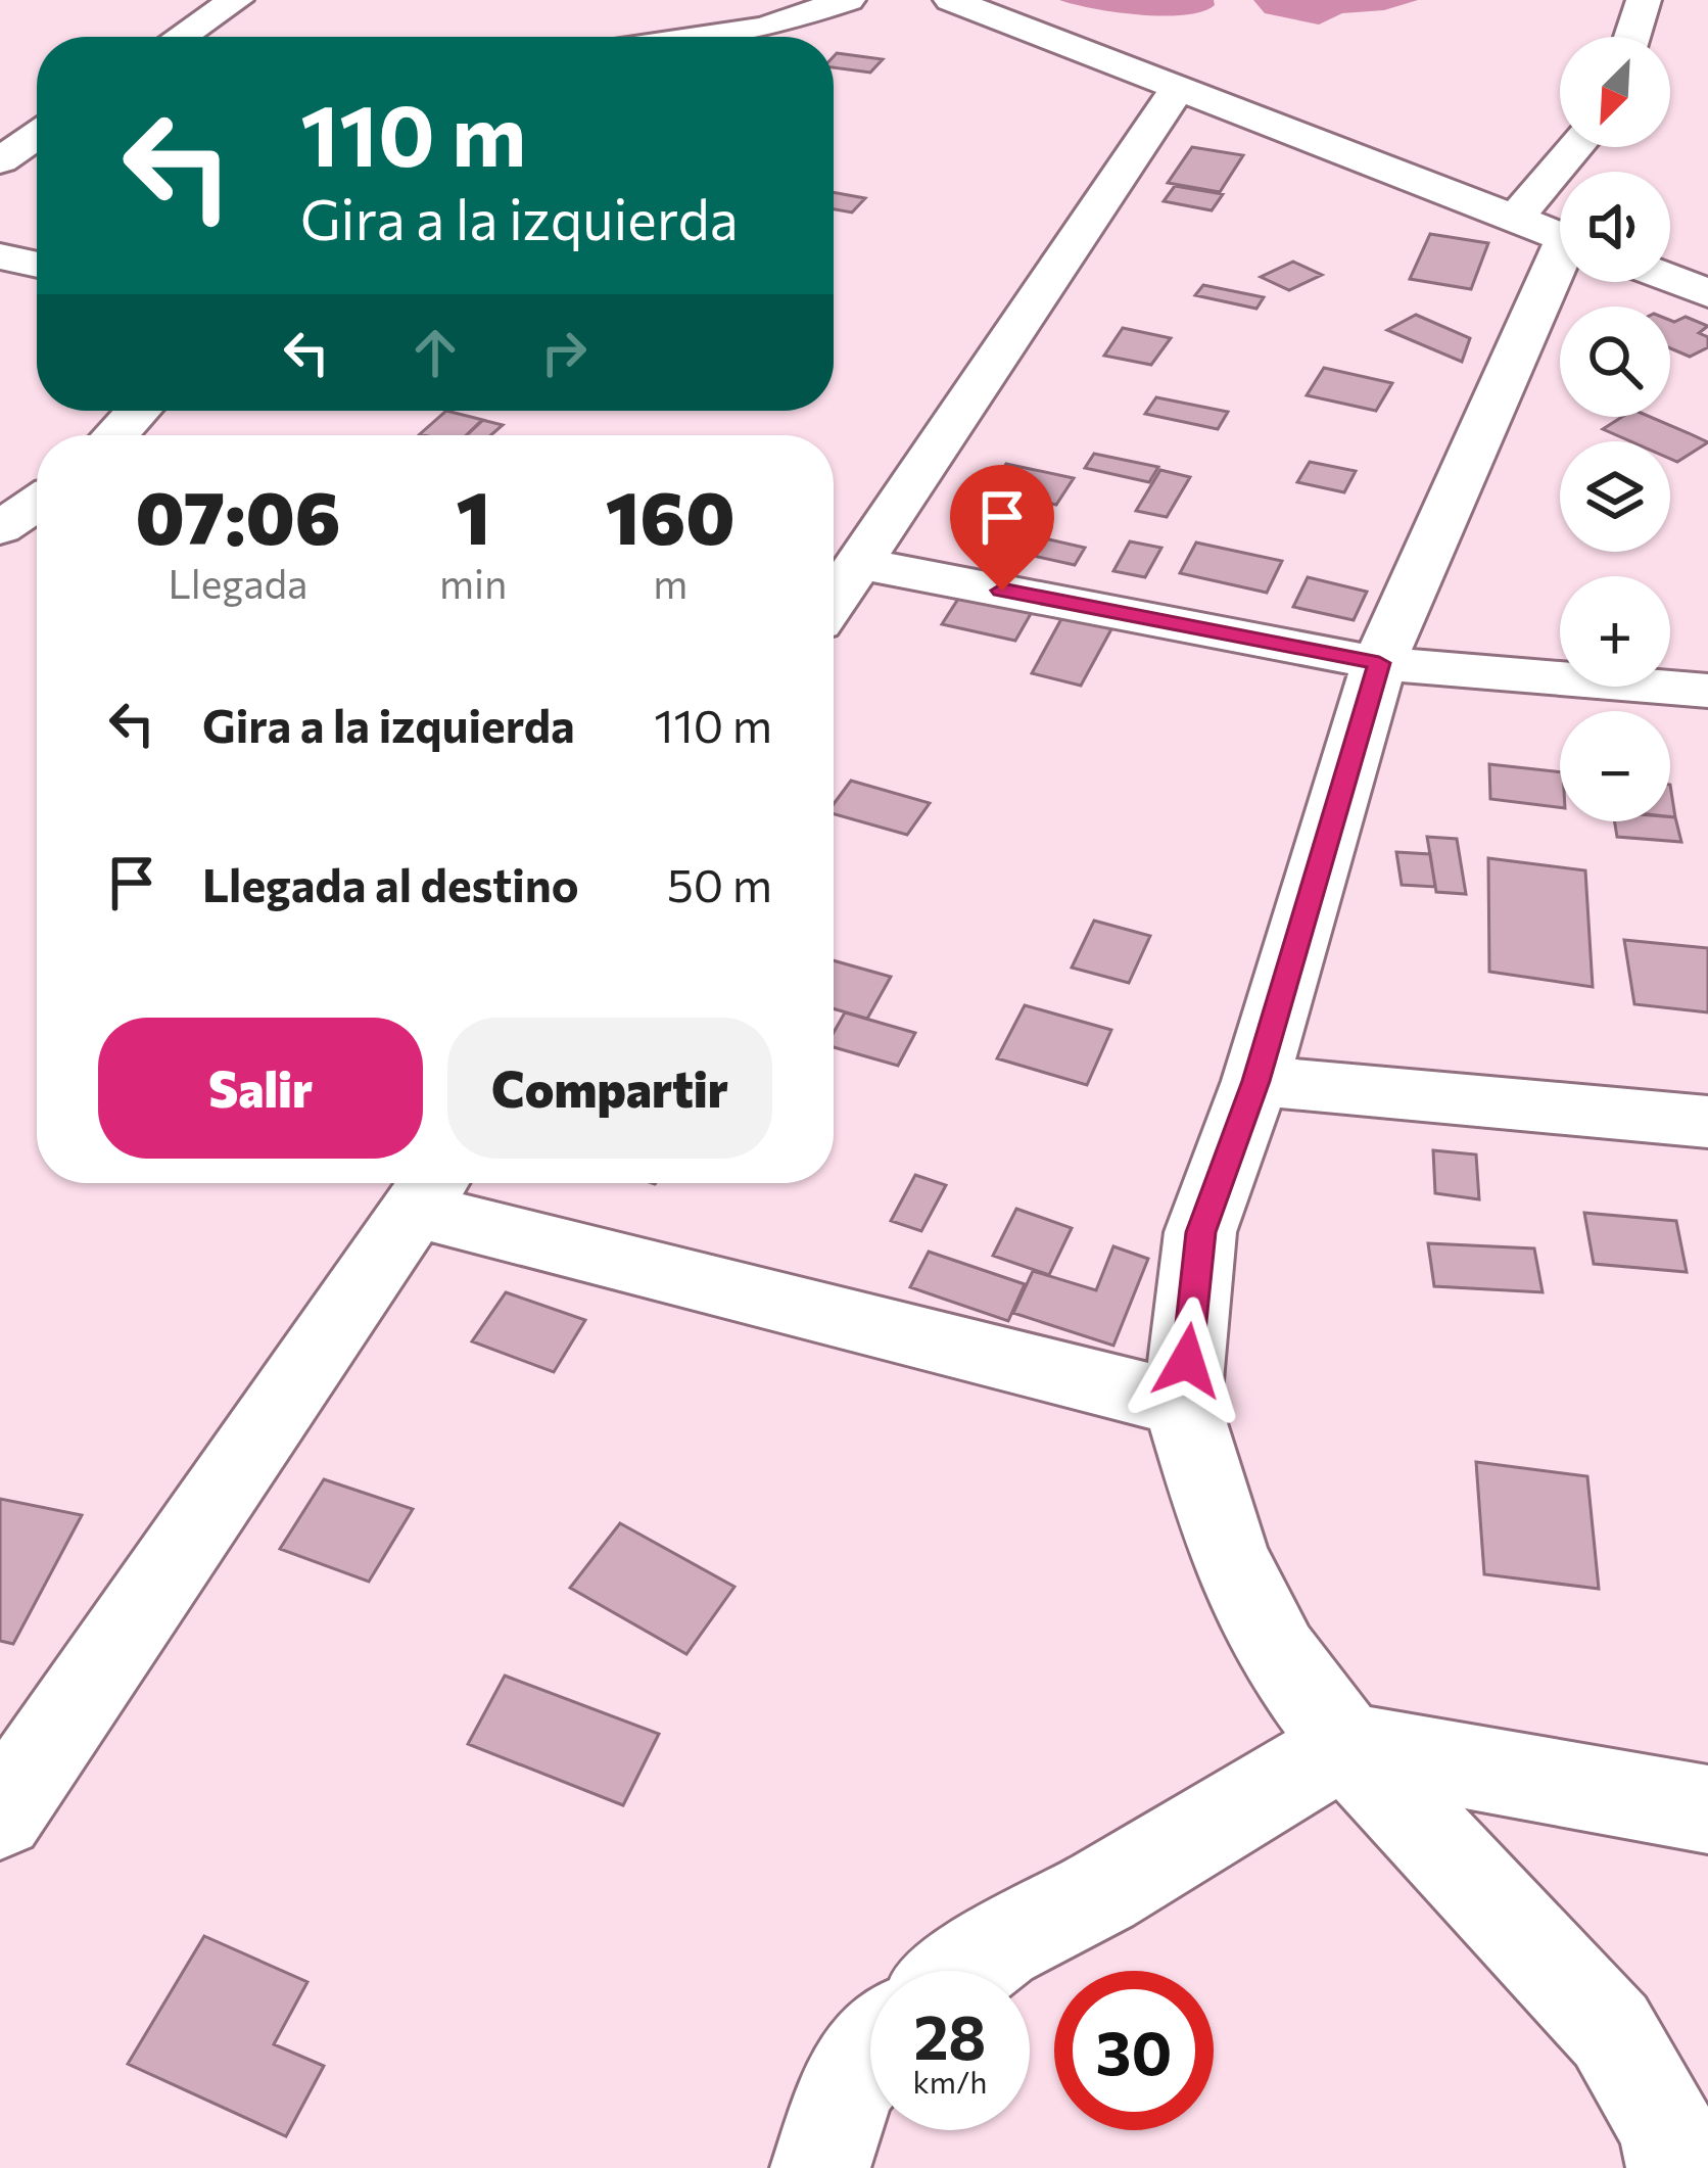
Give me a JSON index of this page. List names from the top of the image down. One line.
{"north":"bottom left","page":{"map_buttons":["+","−"],"turn":["110 m","Gira a la izquierda"],"eta":["07:06","Llegada","1","min","160","m"],"list":[{"name":"Gira a la izquierda","value":"110 m"},{"name":"Llegada al destino","value":"50 m"}],"buttons":["Salir","Compartir"],"speed":"28 km/h","limit":"30"}}
